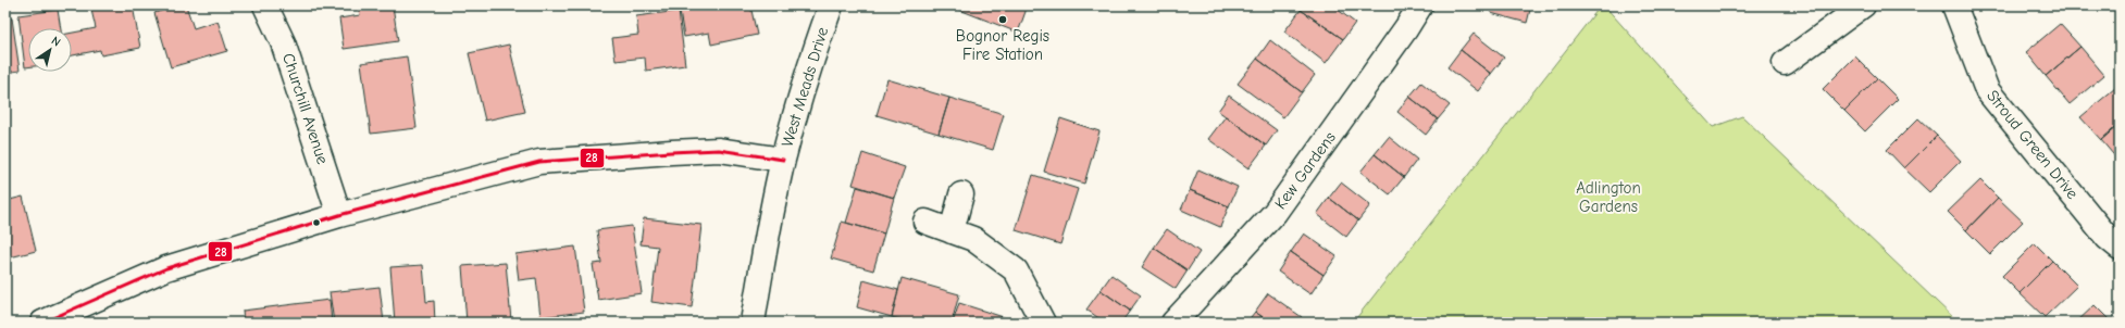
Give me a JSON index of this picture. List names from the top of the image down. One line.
{"streets":{"street":["West Meads Drive","Churchill Avenue","Stroud Green Drive","Kew Gardens"]},"parks":["Adlington Gardens"],"places":["Bognor Regis Fire Station"],"lines":["transit line 28"],"north":"top right"}
